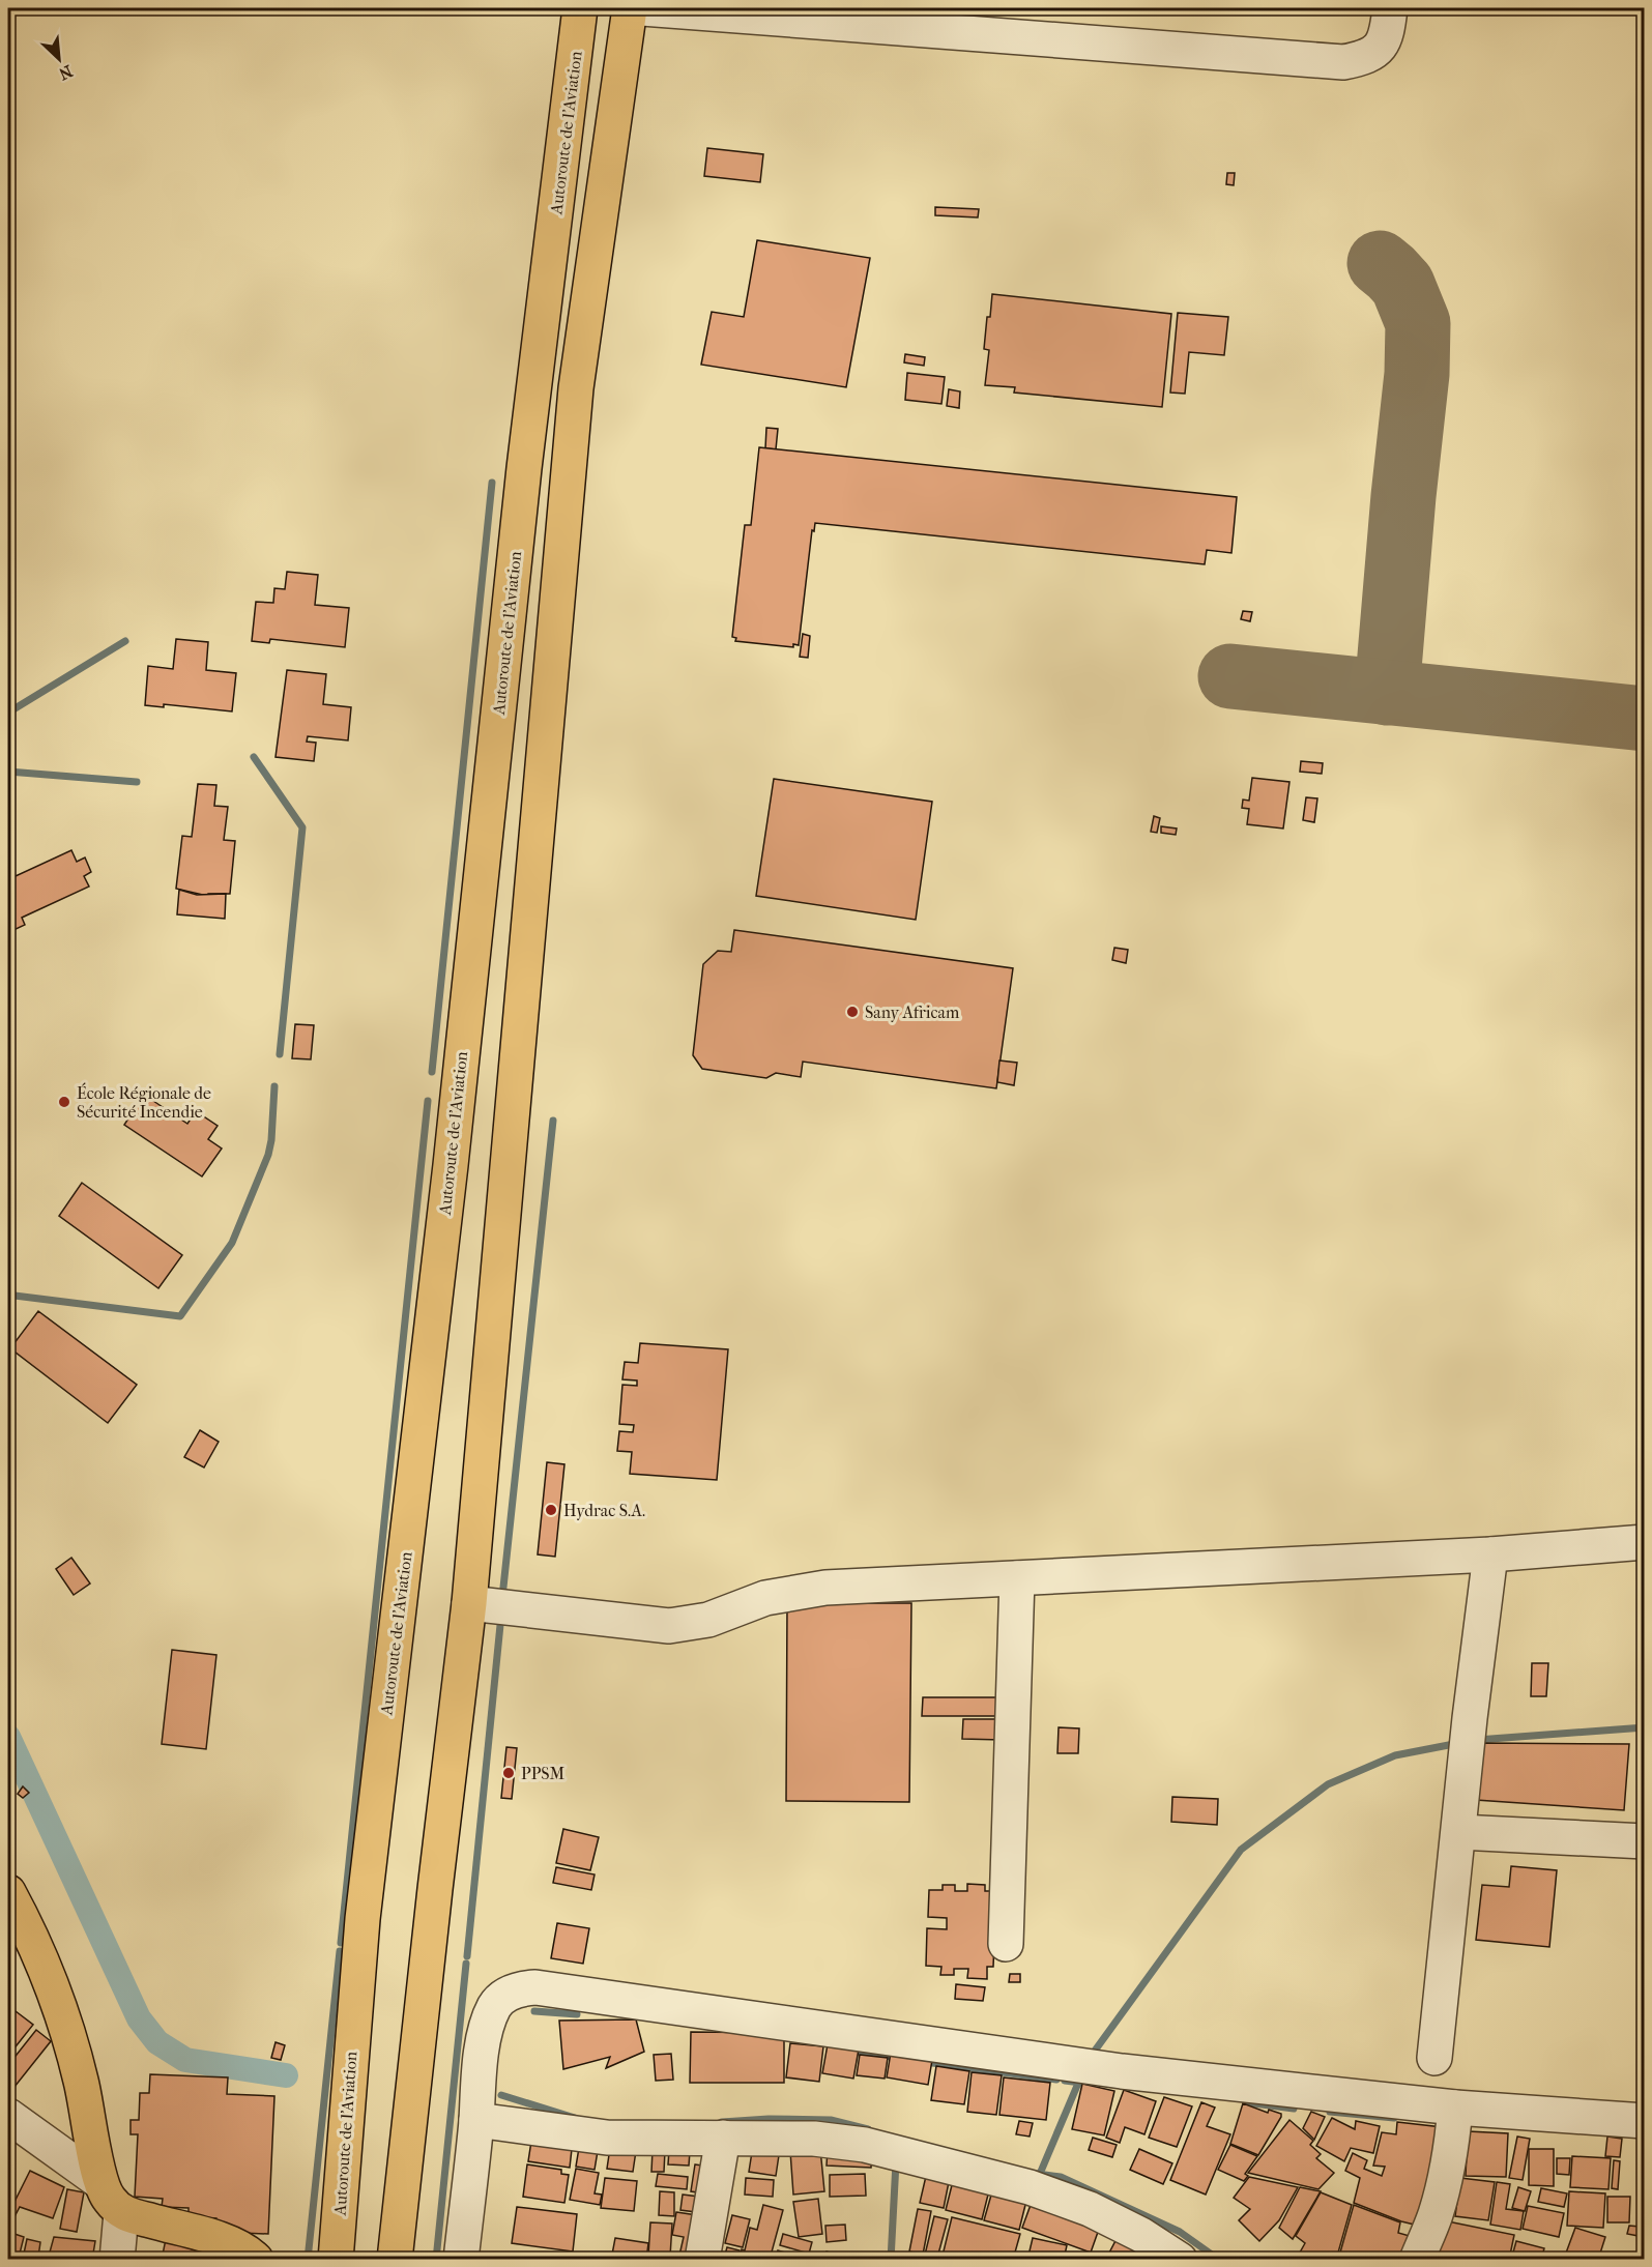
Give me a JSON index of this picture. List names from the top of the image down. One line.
{"streets":{"main road":["Autoroute de l'Aviation"]},"places":["Sany Africam","École Régionale de Sécurité Incendie","Hydrac S.A.","PPSM"],"north":"bottom right"}
